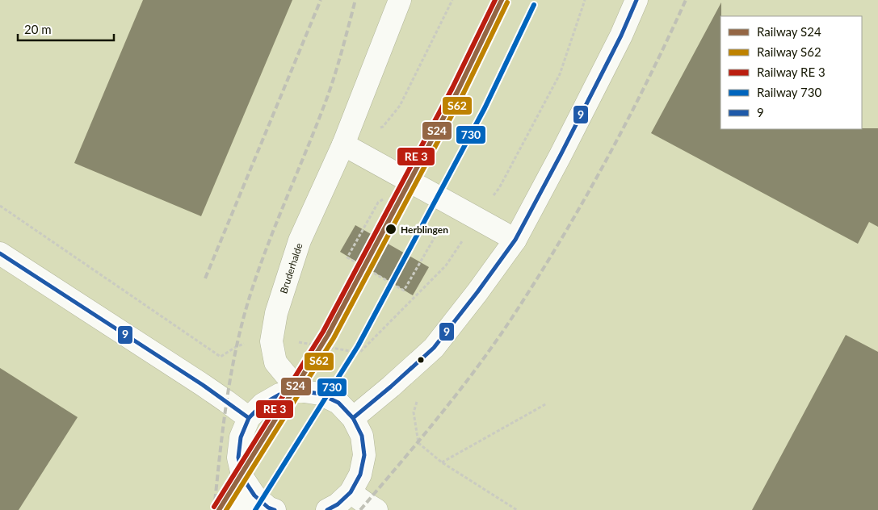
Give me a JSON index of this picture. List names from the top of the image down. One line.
{"streets":{"street":["Bruderhalde"]},"places":["Herblingen"],"lines":["rail line S24","transit line 9","rail line S62","rail line 730"],"legend":["Railway S24","Railway S62","Railway RE 3","Railway 730","9"],"scale_bar":"20 m"}
